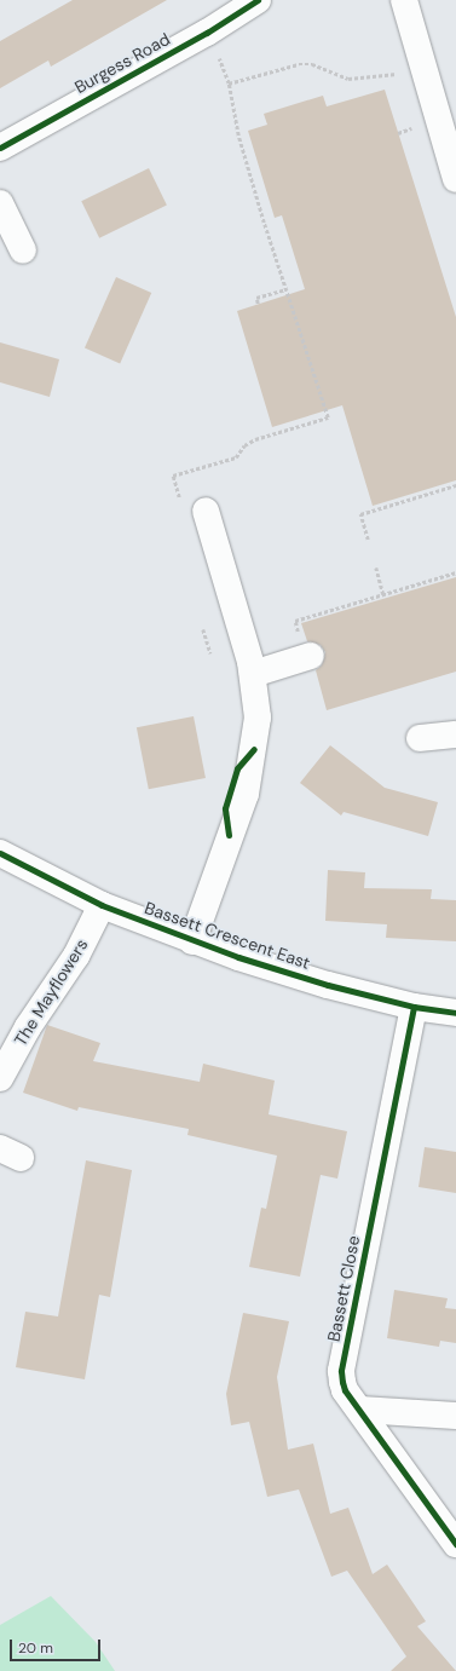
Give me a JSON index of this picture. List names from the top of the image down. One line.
{"streets":{"street":["Burgess Road","Bassett Crescent East","The Mayflowers","Bassett Close"]},"crossings":[["Bassett Crescent East","The Mayflowers"],["Bassett Crescent East","Bassett Close"]],"scale_bar":"20 m"}
